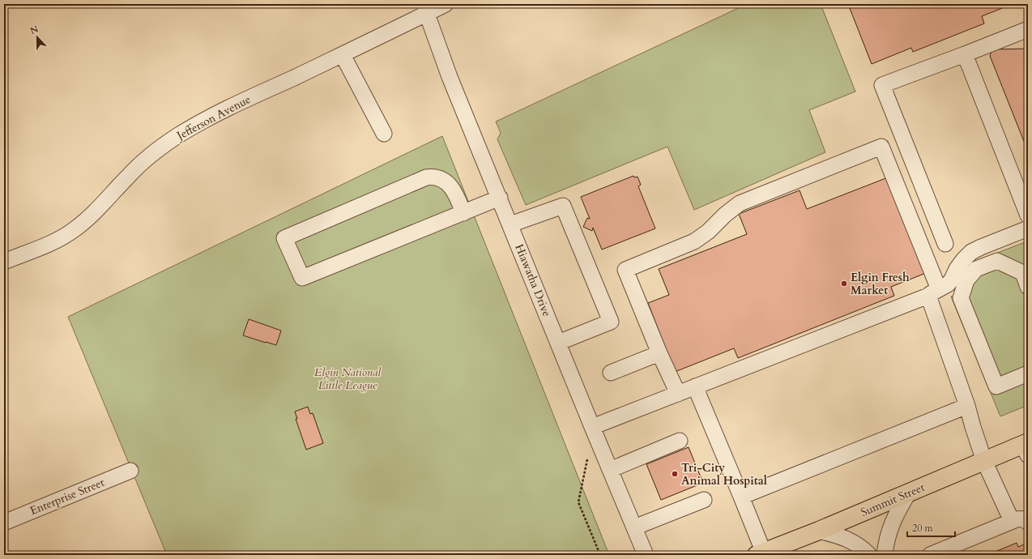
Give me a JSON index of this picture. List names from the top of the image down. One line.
{"streets":{"main road":["Summit Street"],"street":["Jefferson Avenue","Hiawatha Drive","Enterprise Street"]},"crossings":[["Jefferson Avenue","Hiawatha Drive"]],"parks":["Elgin National Little League"],"places":["Elgin Fresh Market","Tri-City Animal Hospital"],"scale_bar":"20 m","north":"top"}
